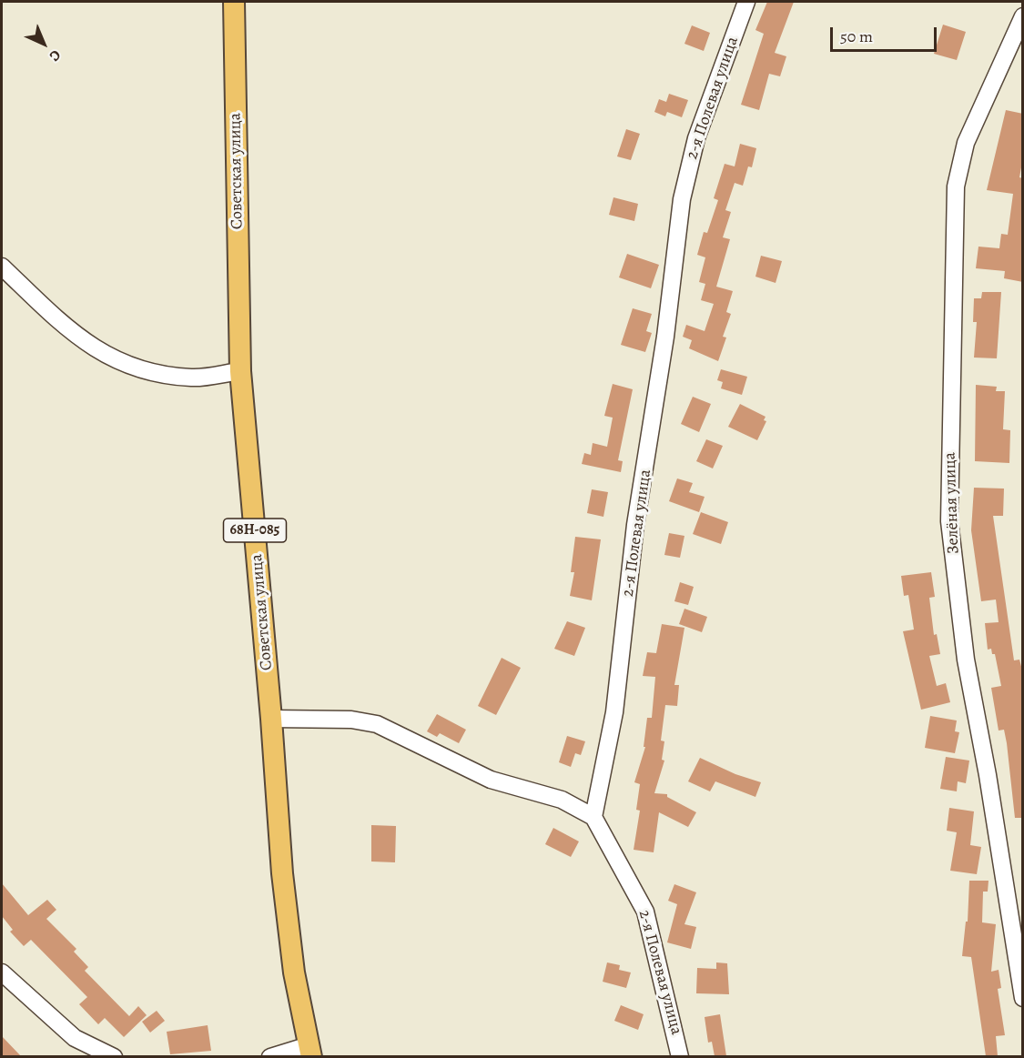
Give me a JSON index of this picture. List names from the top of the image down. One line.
{"streets":{"main road":["Советская улица","68Н-085"],"street":["2-я Полевая улица","Зелёная улица"]},"scale_bar":"50 m","north":"bottom right"}
